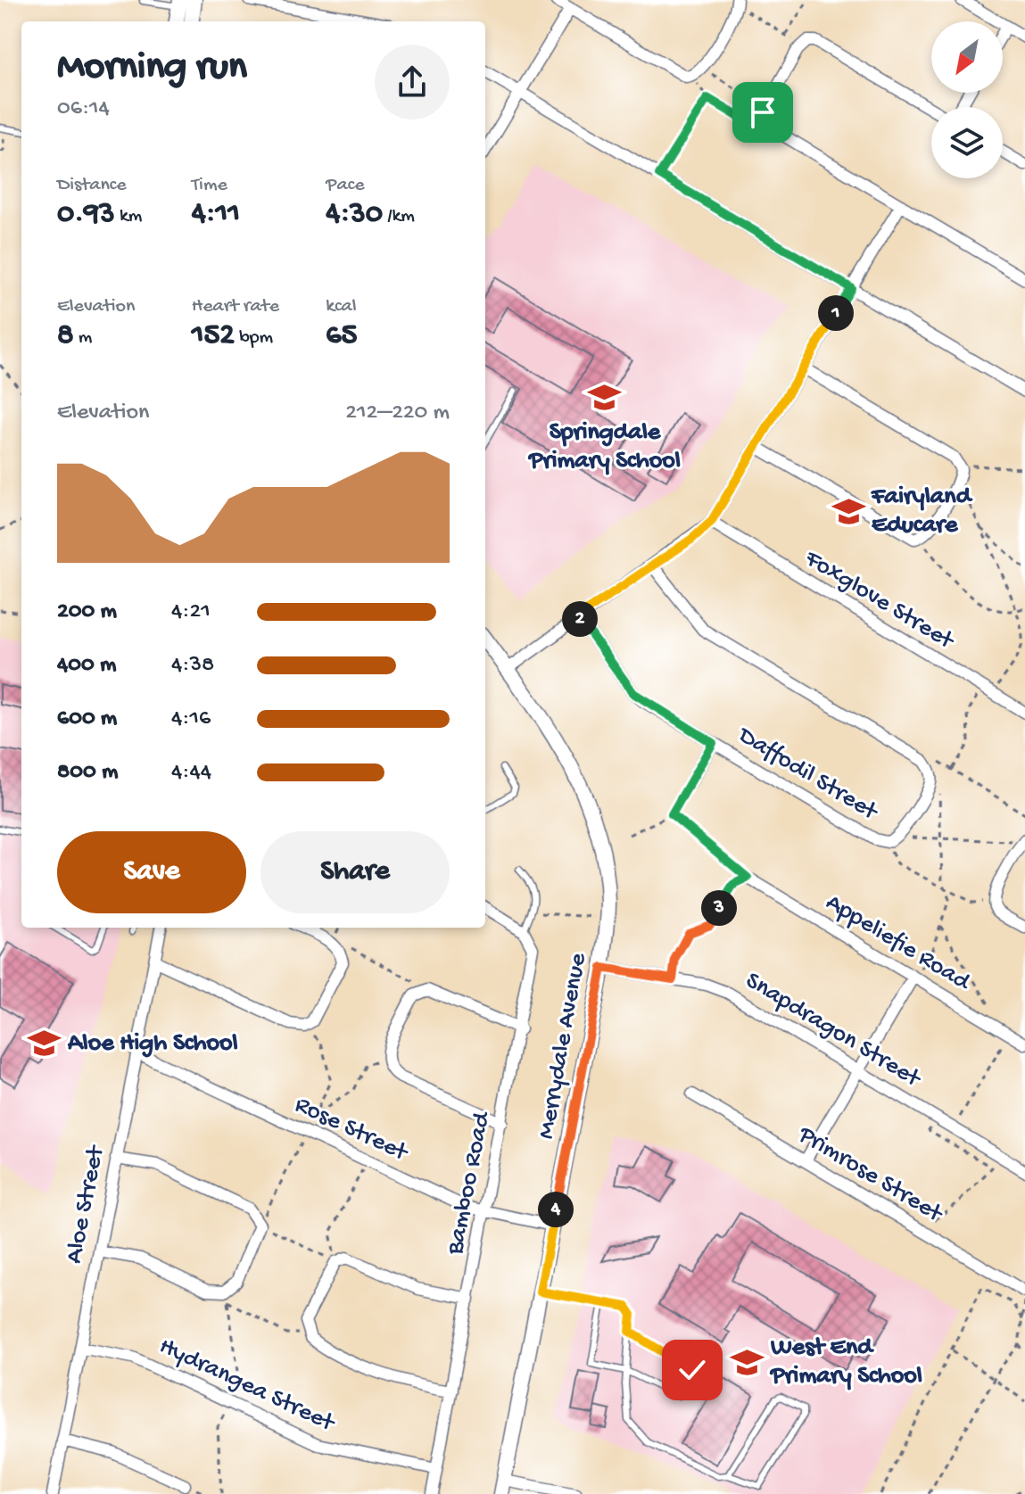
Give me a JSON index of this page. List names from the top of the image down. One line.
{"streets":{"street":["Foxglove Street","Daffodil Street","Appeliefie Road","Snapdragon Street","Merrydale Avenue","Rose Street","Primrose Street","Bamboo Road","Aloe Street","Hydrangea Street"]},"crossings":[["Snapdragon Street","Merrydale Avenue"],["Merrydale Avenue","Rose Street"],["Rose Street","Bamboo Road"],["Rose Street","Aloe Street"],["Bamboo Road","Hydrangea Street"],["Aloe Street","Hydrangea Street"]],"places":{"school or university":["Springdale Primary School","Fairyland Educare","Aloe High School","West End Primary School"]},"north":"bottom left","page":{"heading":["Morning run","06:14"],"stats":[["Distance","0.93 km"],["Time","4:11"],["Pace","4:30 /km"],["Elevation","8 m"],["Heart rate","152 bpm"],["kcal","65"]],"pins":["1","2","3","4"],"chart":["Elevation","212–220 m"],"list":[{"name":"200 m","note":"4:21"},{"name":"400 m","note":"4:38"},{"name":"600 m","note":"4:16"},{"name":"800 m","note":"4:44"}],"buttons":["Save","Share"]}}
